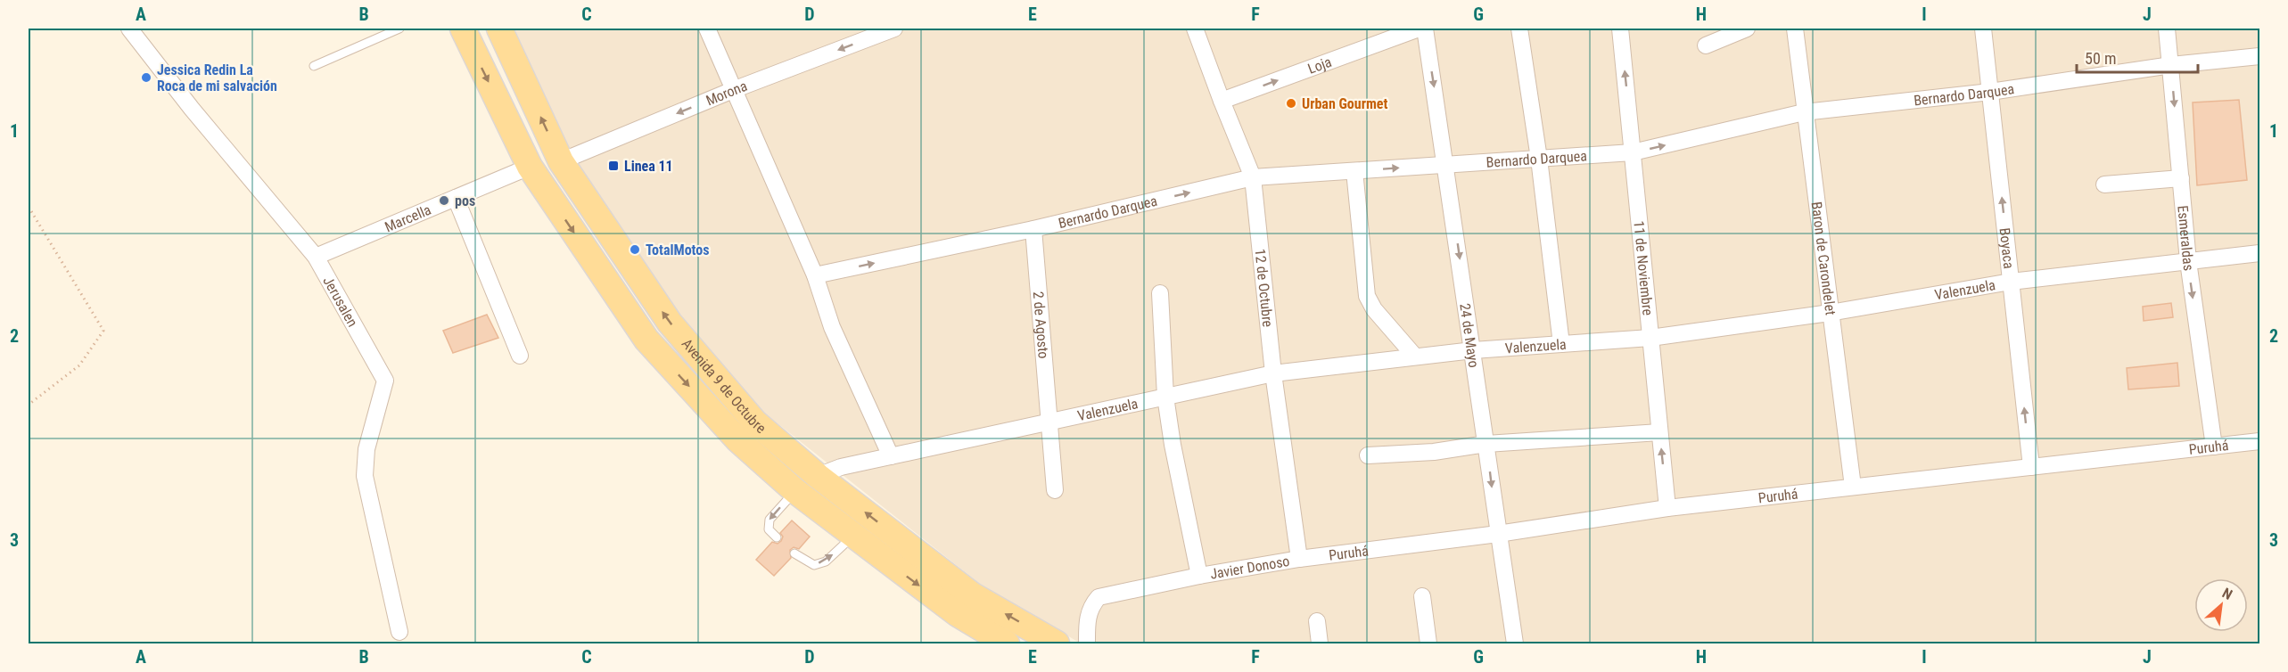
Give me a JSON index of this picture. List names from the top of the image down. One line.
{"streets":{"main road":["Avenida 9 de Octubre"],"street":["Loja","Morona","Bernardo Darquea","Marcella","Esmeraldas","Boyaca","Baron de Carondelet","11 de Noviembre","12 de Octubre","Valenzuela","Jerusalen","2 de Agosto","24 de Mayo","Puruhá","Javier Donoso"]},"crossings":[["Loja","12 de Octubre"],["Morona","Avenida 9 de Octubre"],["Bernardo Darquea","Esmeraldas"],["Bernardo Darquea","Boyaca"],["Bernardo Darquea","Baron de Carondelet"],["Bernardo Darquea","11 de Noviembre"],["Bernardo Darquea","12 de Octubre"],["Bernardo Darquea","2 de Agosto"],["Bernardo Darquea","24 de Mayo"],["Marcella","Jerusalen"],["Marcella","Avenida 9 de Octubre"],["Esmeraldas","Valenzuela"],["Esmeraldas","Puruhá"],["Boyaca","Valenzuela"],["Boyaca","Puruhá"],["Baron de Carondelet","Valenzuela"],["Baron de Carondelet","Puruhá"],["11 de Noviembre","Valenzuela"],["11 de Noviembre","Puruhá"],["12 de Octubre","Valenzuela"],["12 de Octubre","Puruhá"],["12 de Octubre","Javier Donoso"],["Valenzuela","2 de Agosto"],["Valenzuela","24 de Mayo"],["Valenzuela","Avenida 9 de Octubre"],["24 de Mayo","Puruhá"],["Puruhá","Javier Donoso"]],"one_way":["Loja","Morona","Bernardo Darquea","Esmeraldas","Boyaca"],"places":{"other":["Jessica Redin La Roca de mi salvación","Urban Gourmet","pos","TotalMotos"],"transit":["Linea 11"]},"scale_bar":"50 m","north":"top right","grid":{"columns":["A","B","C","D","E","F","G","H","I","J"],"rows":["1","2","3"]}}
